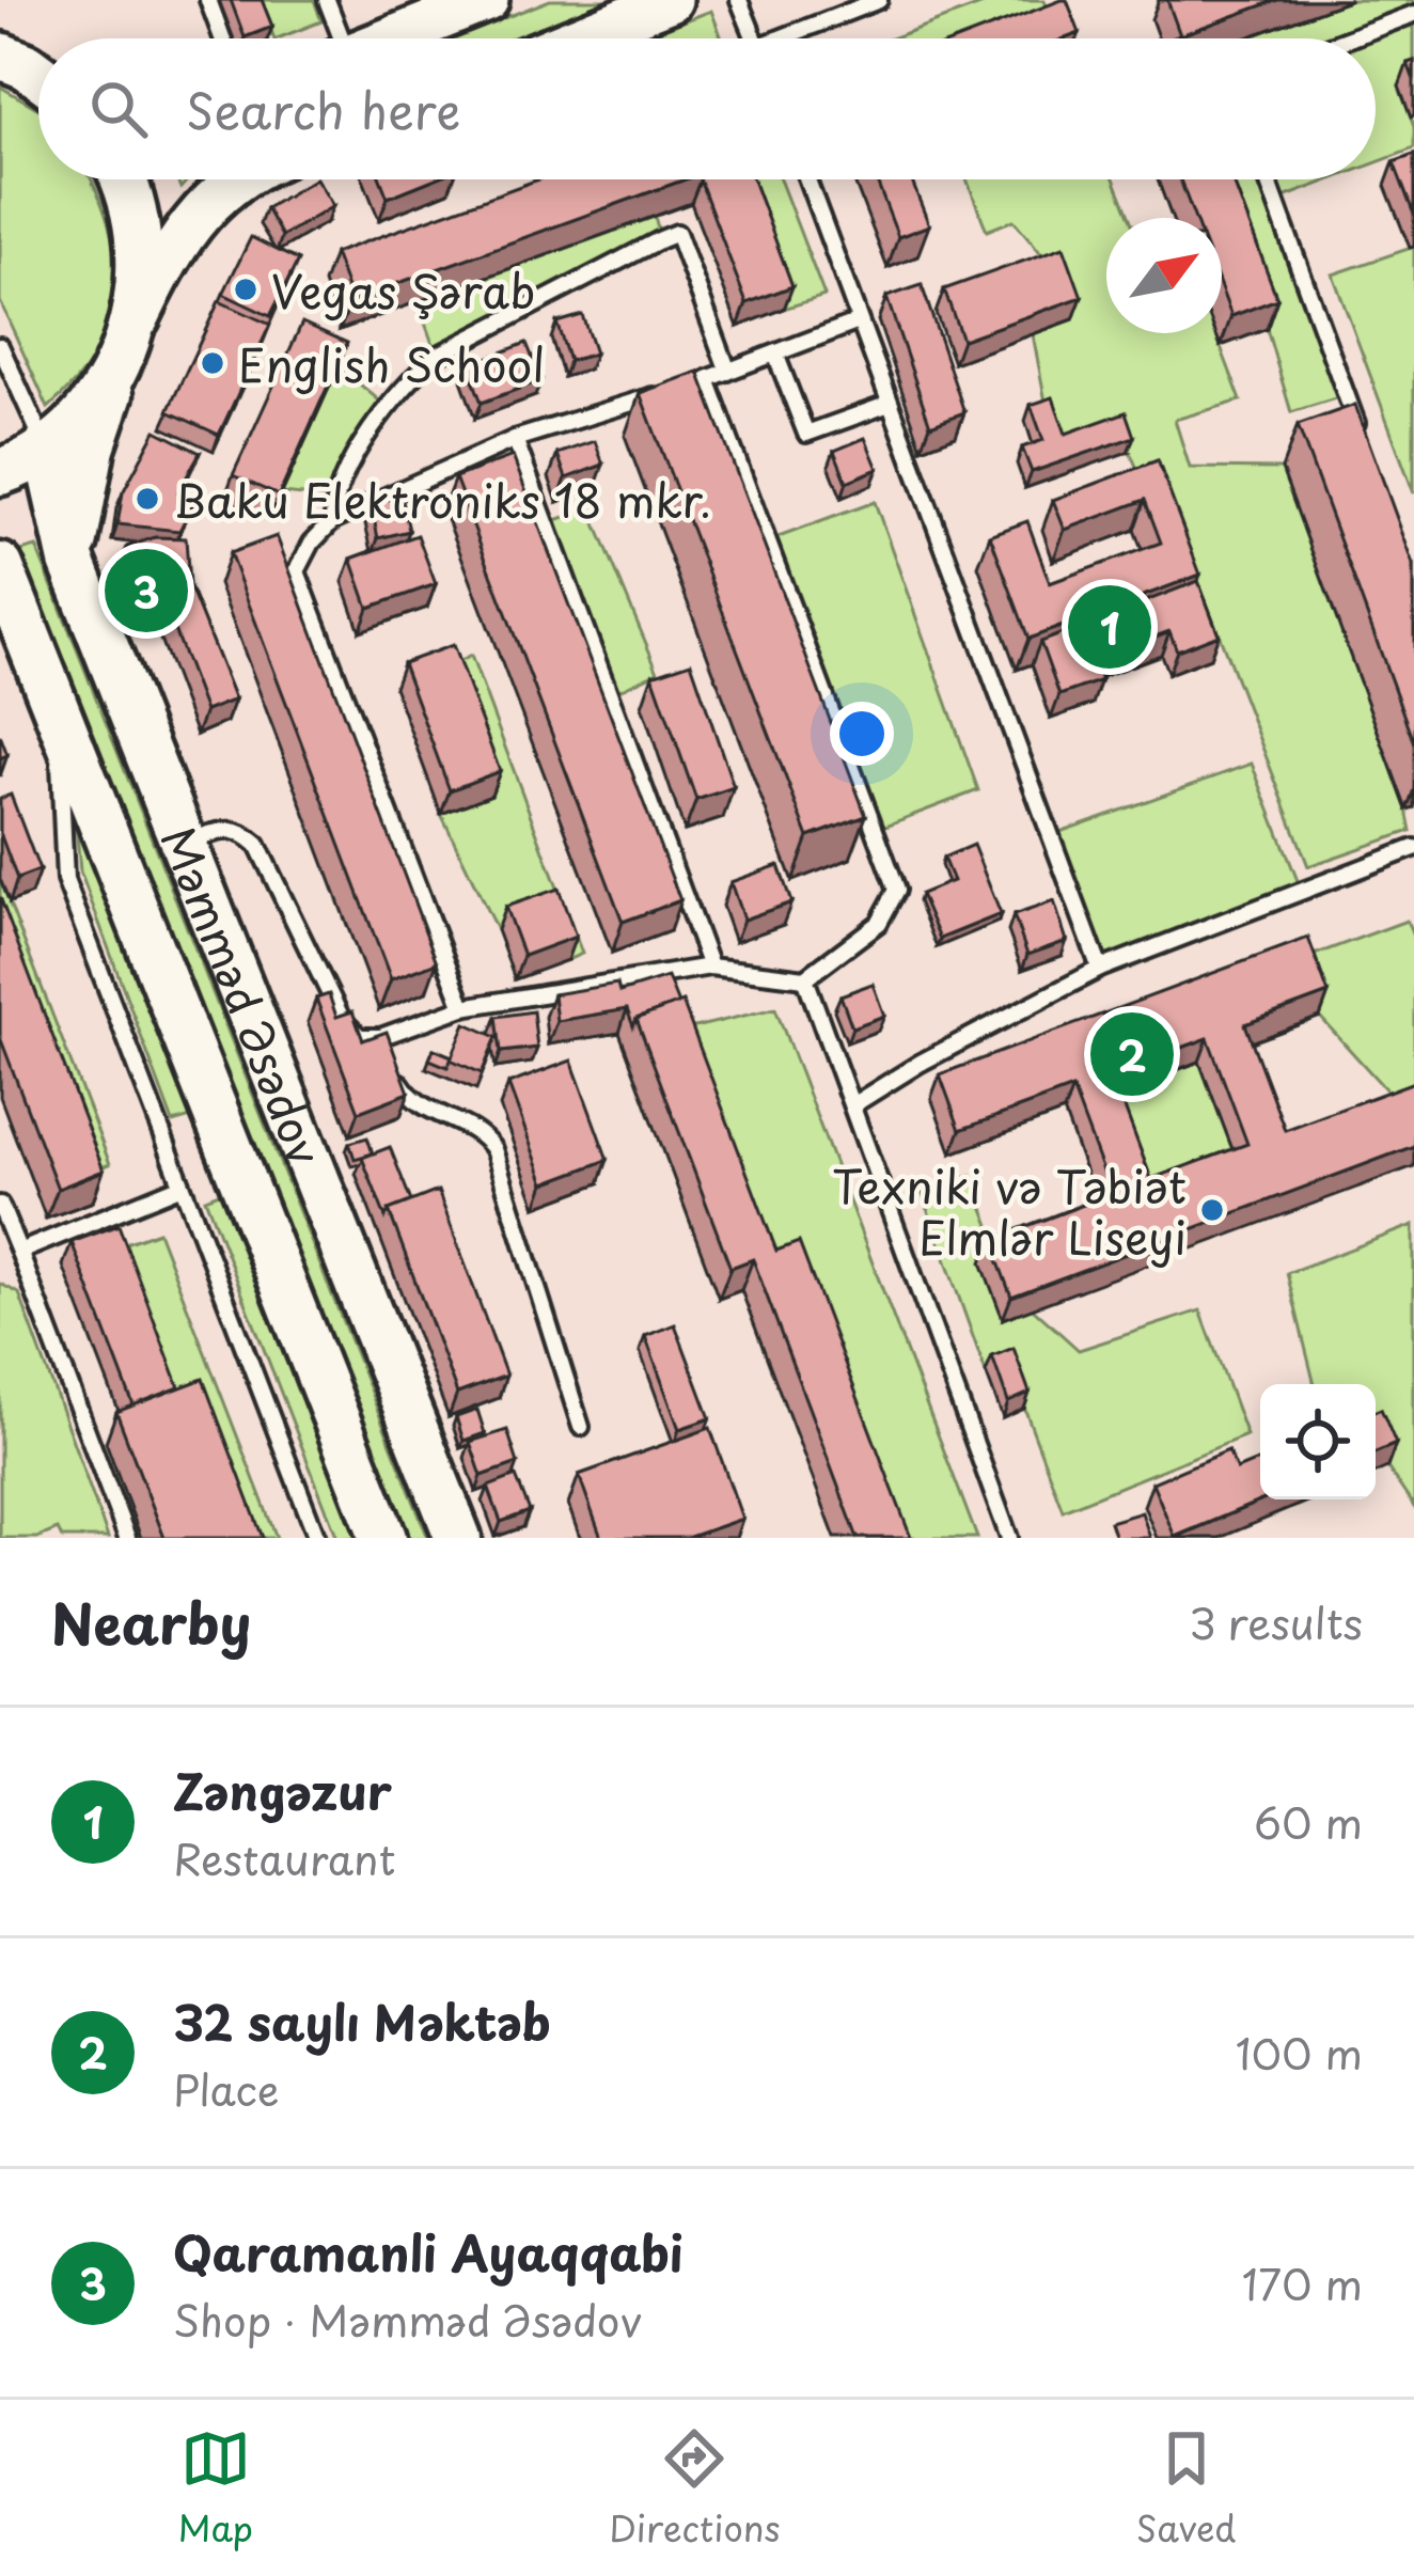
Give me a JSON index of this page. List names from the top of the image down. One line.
{"streets":{"main road":["Məmməd Əsədov"]},"places":["Vegas Şərab","English School","Baku Elektroniks 18 mkr.","Texniki və Təbiət Elmlər Liseyi"],"north":"top right","page":{"search":"Search here","pins":["3","1","2"],"heading":["Nearby","3 results"],"list":[{"mark":"1","name":"Zəngəzur","note":"Restaurant","value":"60 m"},{"mark":"2","name":"32 saylı Məktəb","note":"Place","value":"100 m"},{"mark":"3","name":"Qaramanli Ayaqqabi","note":"Shop · Məmməd Əsədov","value":"170 m"}],"nav":["Map","Directions","Saved"]}}
